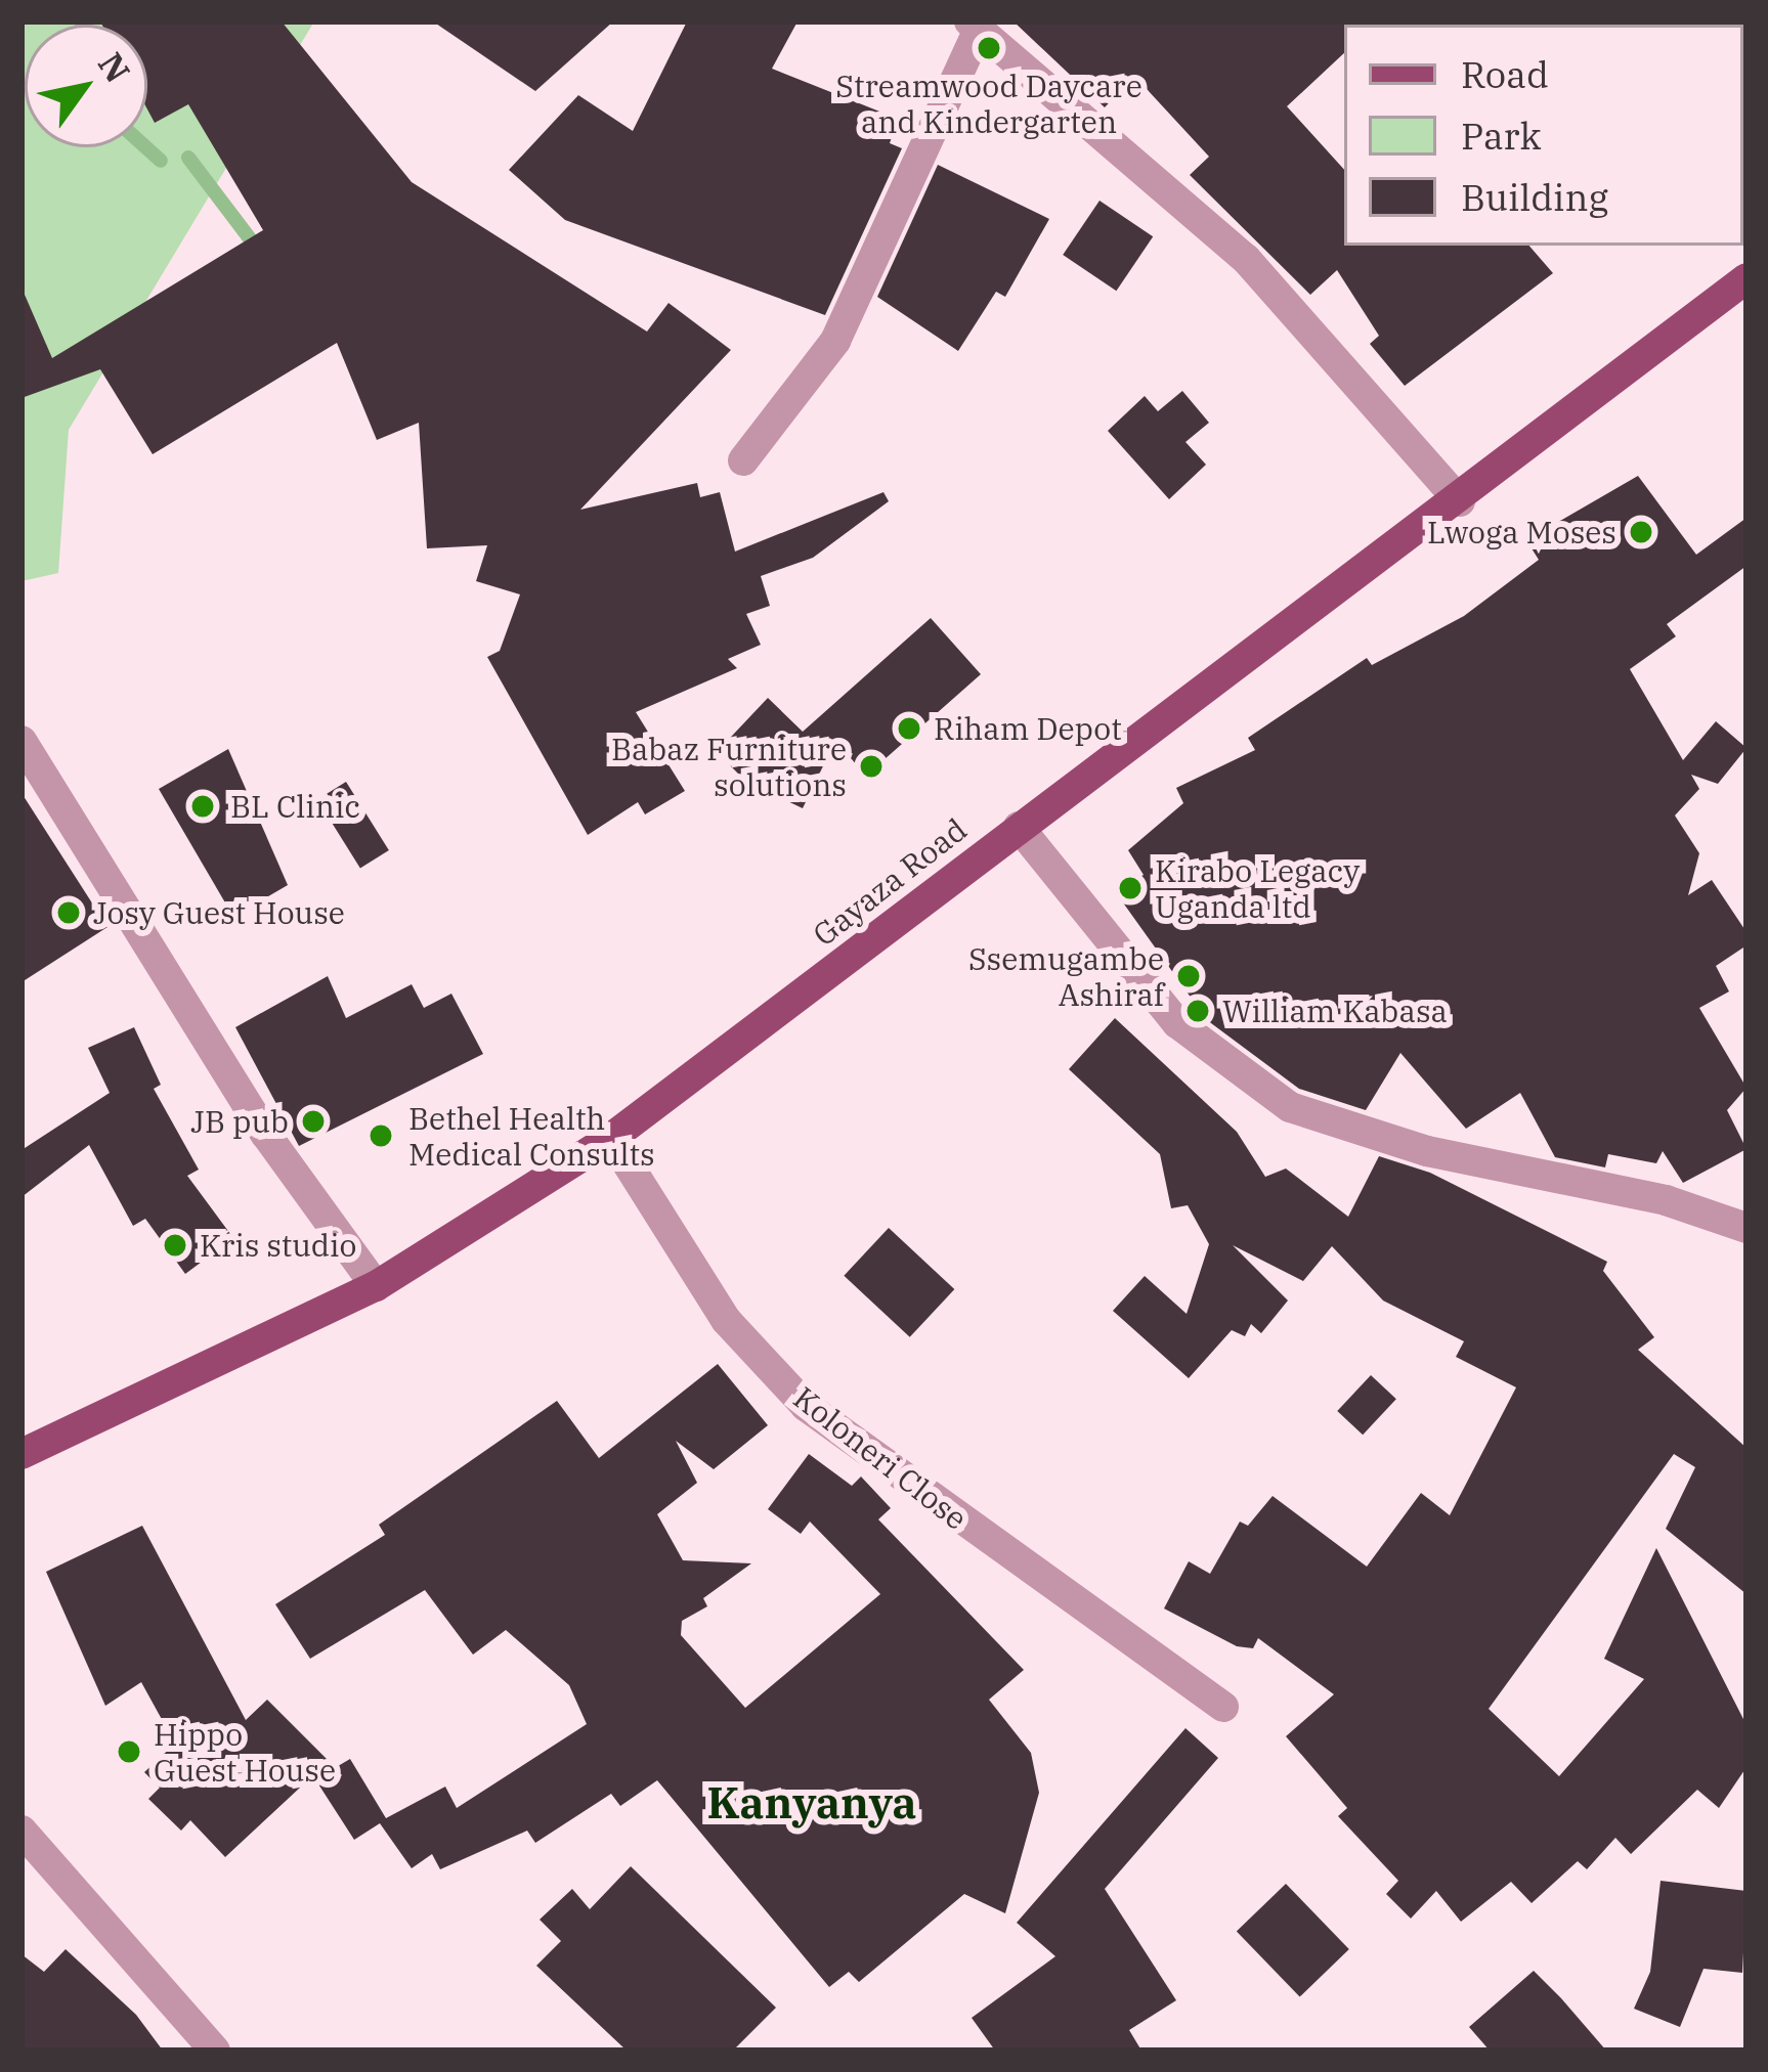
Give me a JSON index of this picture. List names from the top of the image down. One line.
{"streets":{"main road":["Gayaza Road"],"street":["Koloneri Close"]},"crossings":[["Gayaza Road","Koloneri Close"]],"districts":["Kanyanya"],"places":["Streamwood Daycare and Kindergarten","Lwoga Moses","Riham Depot","Babaz Furniture solutions","BL Clinic","Kirabo Legacy Uganda ltd","Josy Guest House","Ssemugambe Ashiraf","William Kabasa","JB pub","Bethel Health Medical Consults","Kris studio","Hippo Guest House"],"legend":["Road","Park","Building"],"north":"top right"}
